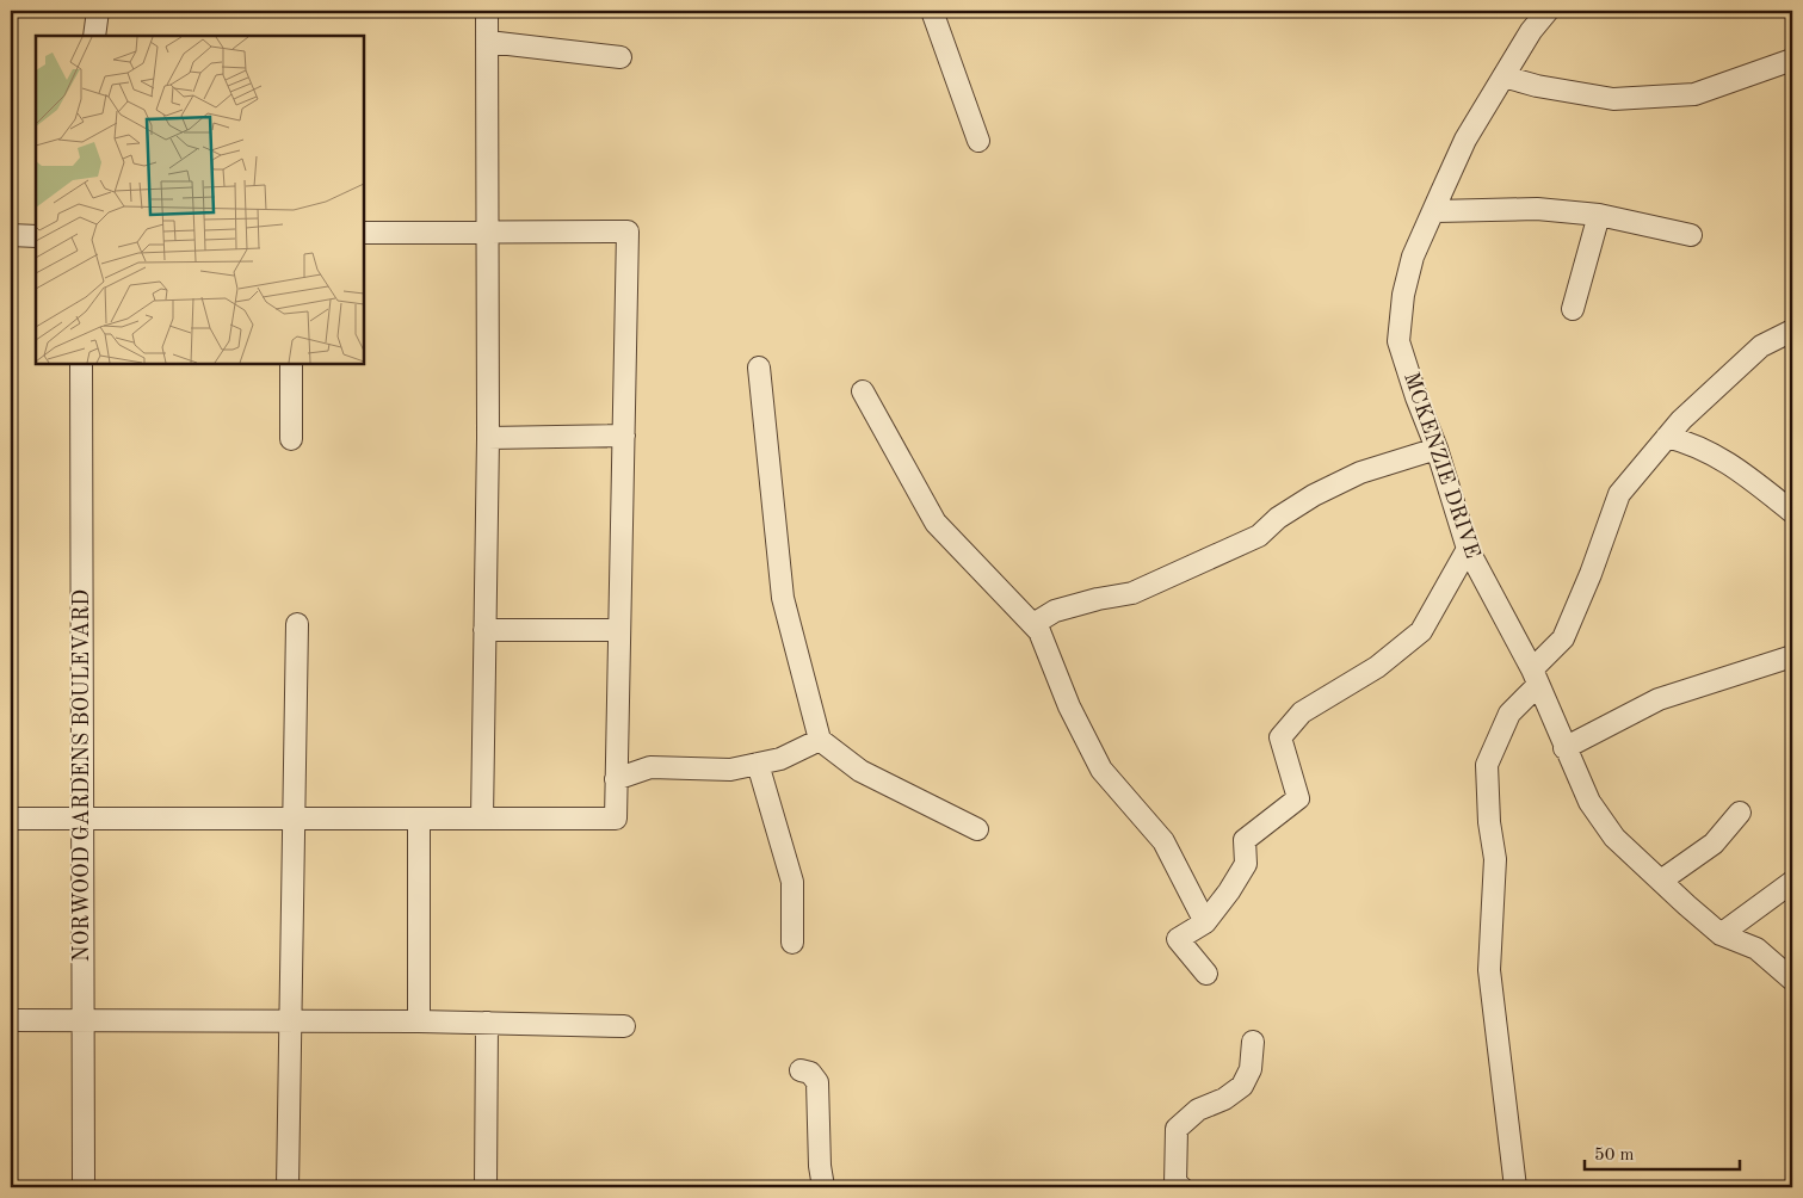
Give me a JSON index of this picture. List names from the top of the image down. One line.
{"streets":{"street":["MCKENZIE DRIVE","NORWOOD GARDENS BOULEVARD"]},"scale_bar":"50 m"}
